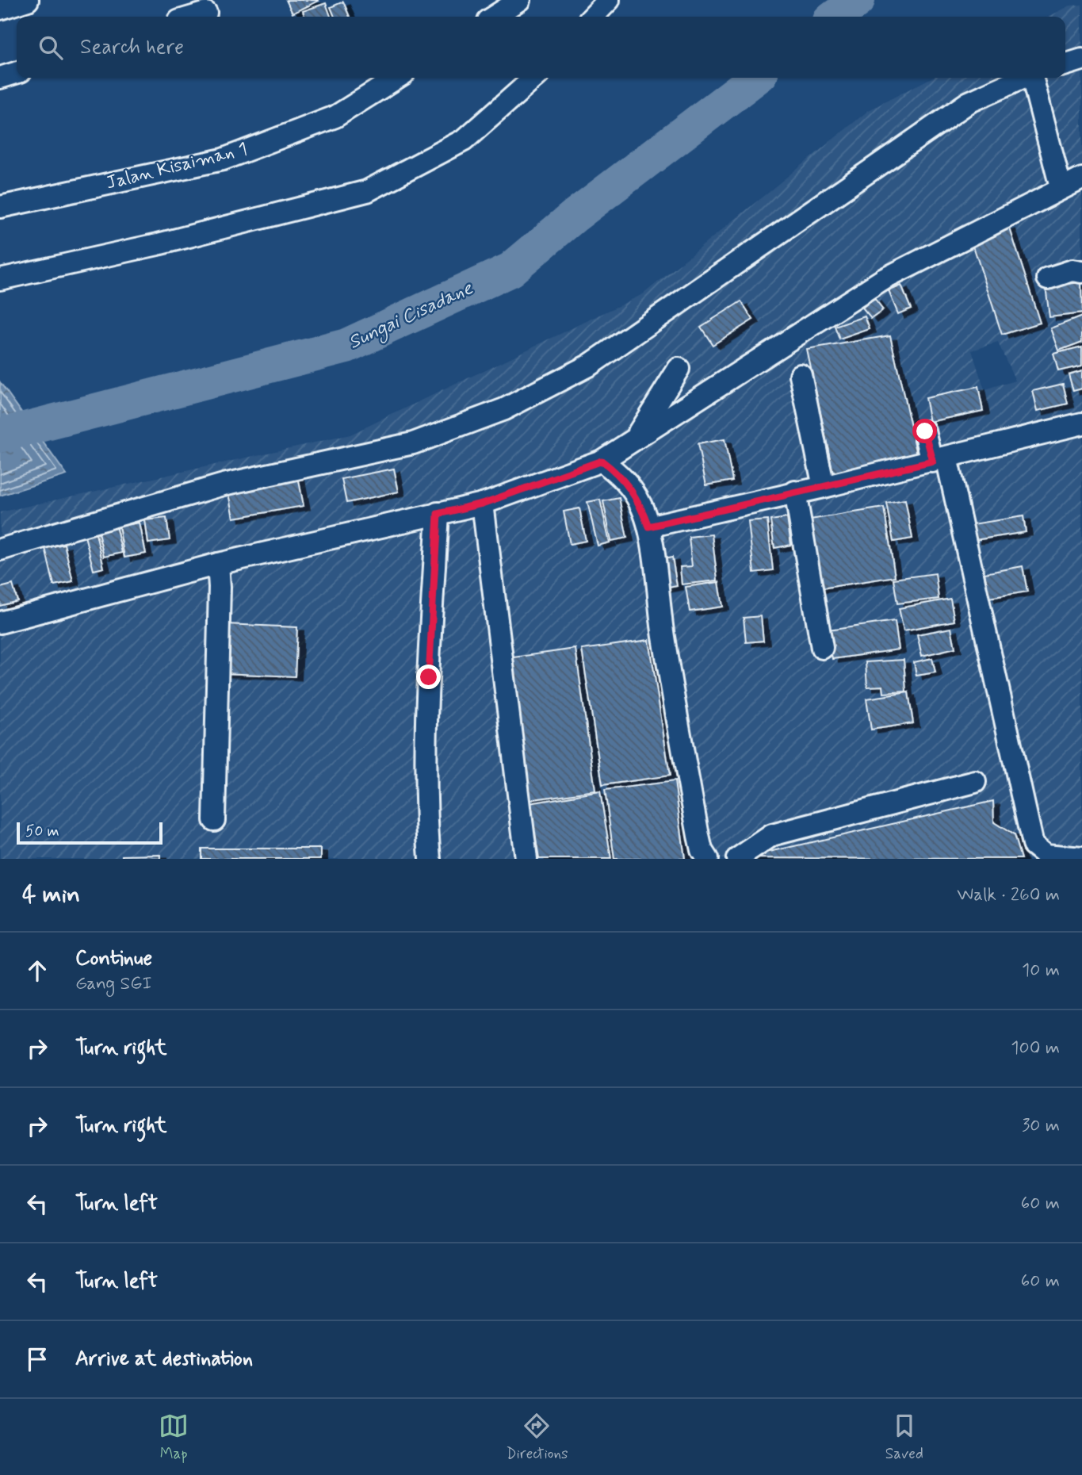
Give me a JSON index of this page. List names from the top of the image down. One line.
{"streets":{"street":["Jalan Kisaiman 1"]},"water":["Sungai Cisadane"],"scale_bar":"50 m","page":{"search":"Search here","scale":"50 m","heading":["4 min","Walk · 260 m"],"list":[["Continue","Gang SGI","10 m"],["Turn right","100 m"],["Turn right","30 m"],["Turn left","60 m"],["Turn left","60 m"],"Arrive at destination"],"nav":["Map","Directions","Saved"]}}
